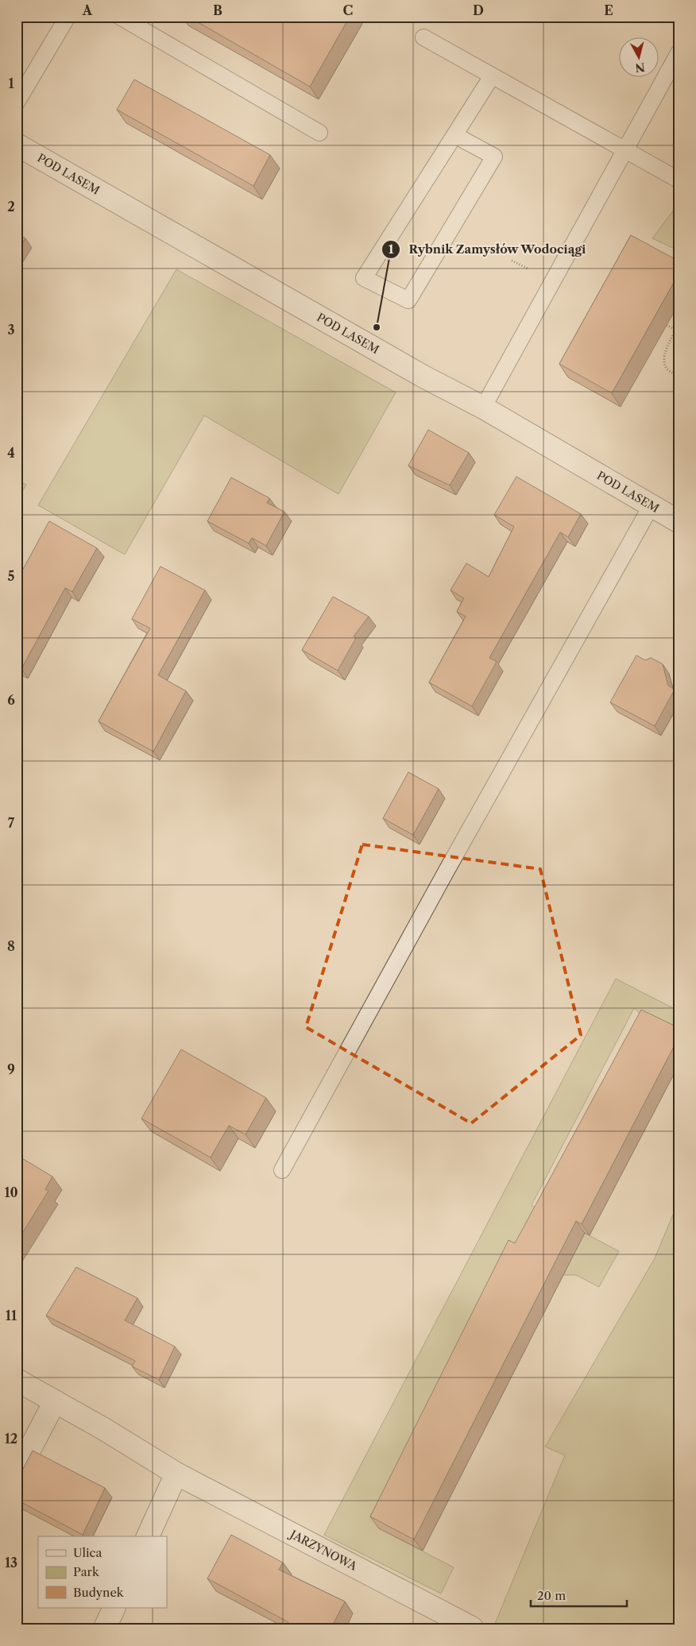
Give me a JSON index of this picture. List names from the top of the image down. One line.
{"streets":{"street":["POD LASEM","JARZYNOWA"]},"places":["Rybnik Zamysłów Wodociągi"],"legend":["Ulica","Park","Budynek"],"scale_bar":"20 m","north":"bottom","grid":{"columns":["A","B","C","D","E"],"rows":["1","2","3","4","5","6","7","8","9","10","11","12","13"]}}
